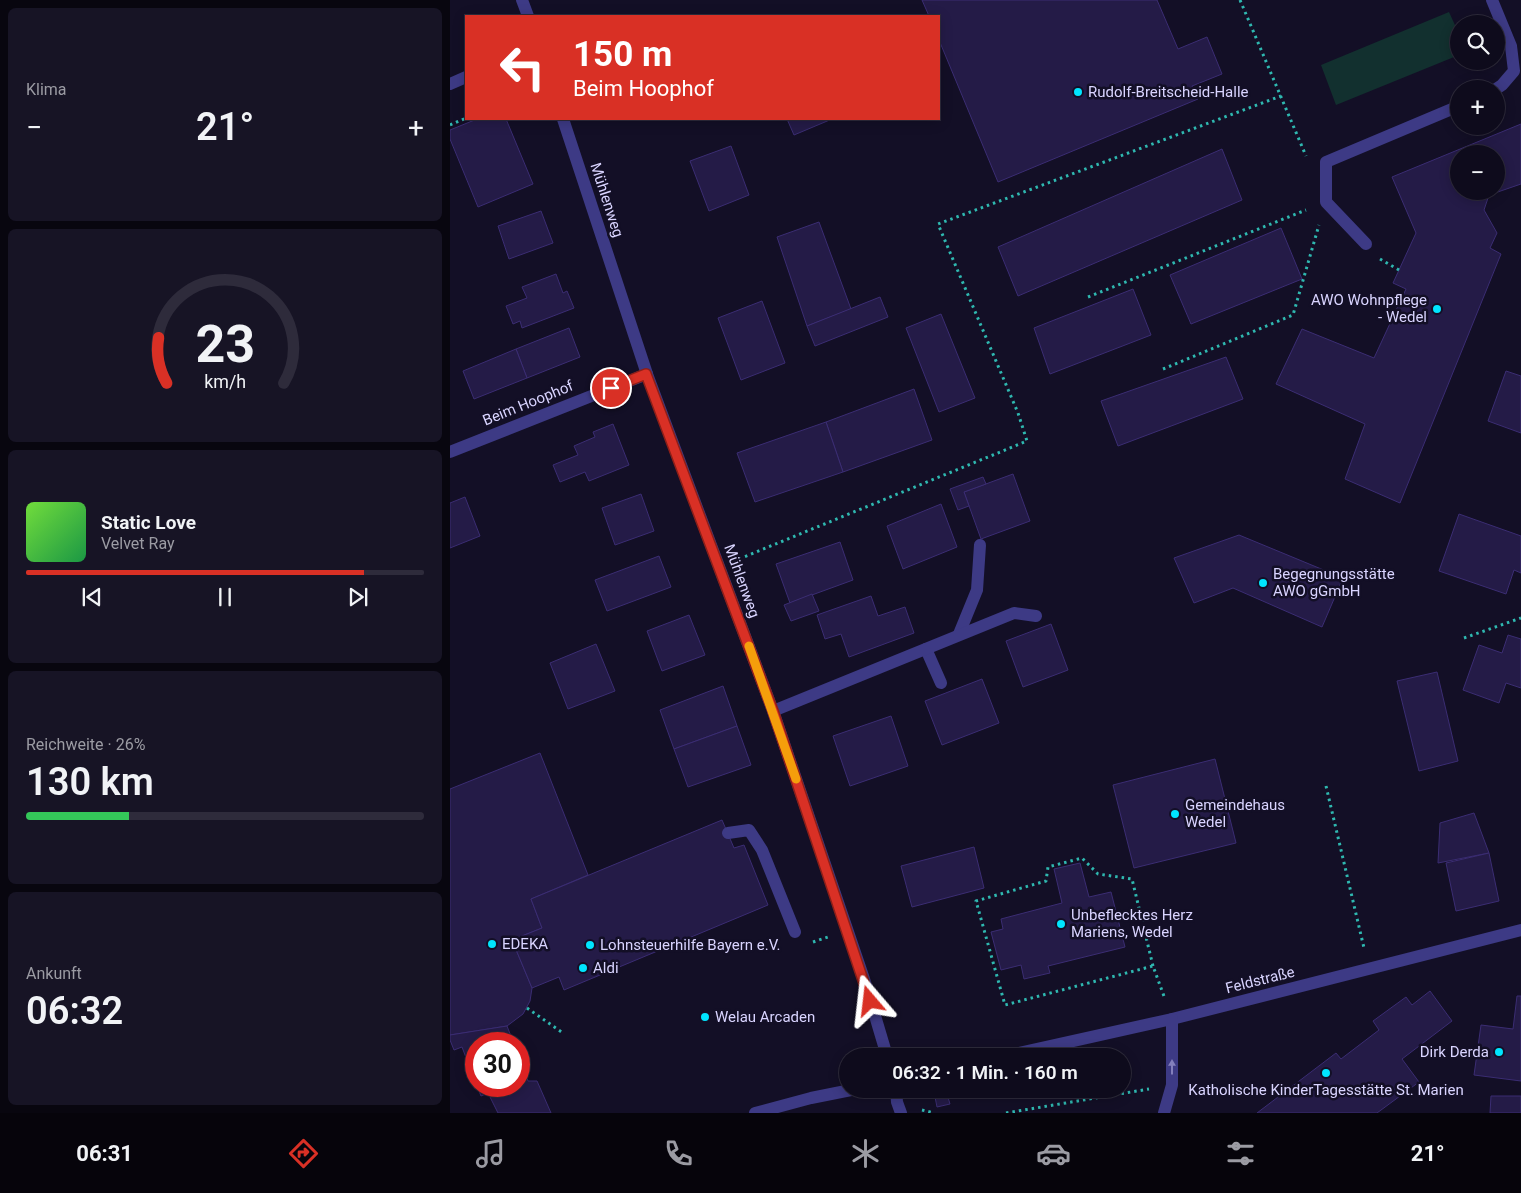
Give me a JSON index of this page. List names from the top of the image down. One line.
{"streets":{"street":["Mühlenweg","Beim Hoophof","Feldstraße"]},"crossings":[["Mühlenweg","Beim Hoophof"]],"places":["Rudolf-Breitscheid-Halle","AWO Wohnpflege - Wedel","Begegnungsstätte AWO gGmbH","Gemeindehaus Wedel","Unbeflecktes Herz Mariens, Wedel","EDEKA","Lohnsteuerhilfe Bayern e.V.","Aldi","Welau Arcaden","Dirk Derda","Katholische KinderTagesstätte St. Marien"],"page":{"tile":["Klima",["Reichweite · 26%","130 km"],["Ankunft","06:32"]],"map_buttons":["+","−"],"turn":["150 m","Beim Hoophof"],"heat":["−","21°","+"],"song":["Static Love","Velvet Ray"],"limit":"30","trip":"06:32 · 1 Min. · 160 m","tabs":["06:31","21°"],"gauge":["23","km/h"]}}
